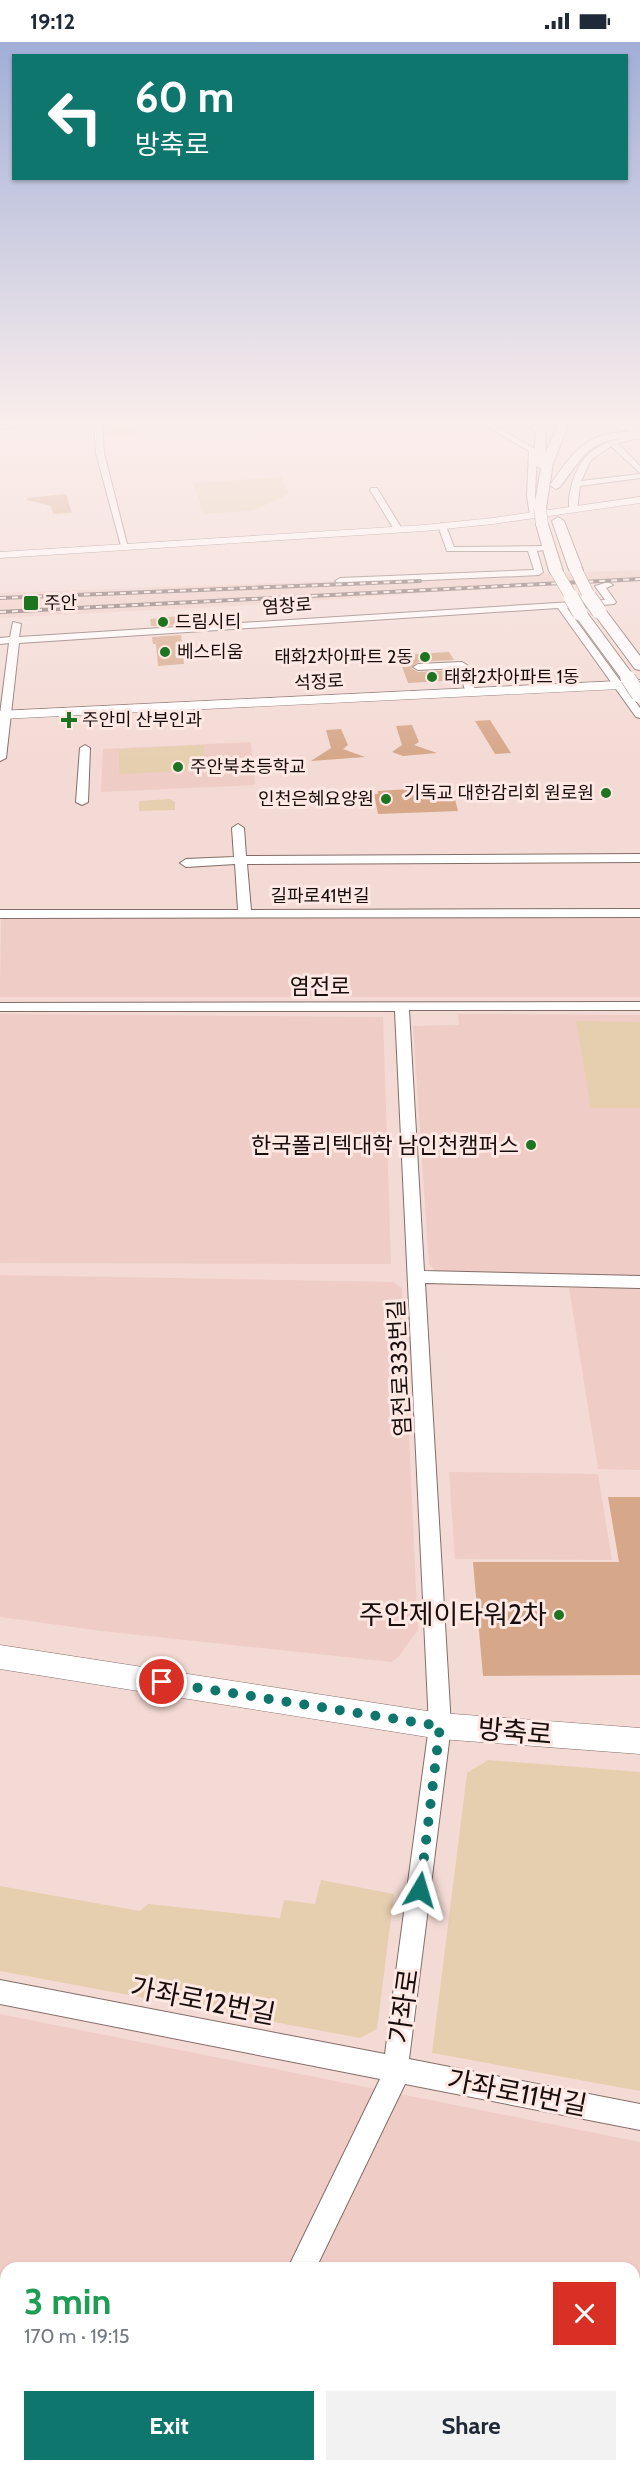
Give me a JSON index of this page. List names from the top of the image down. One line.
{"streets":{"main road":["석정로","방축로"],"street":["염창로","길파로41번길","염전로","염전로333번길","가좌로12번길","가좌로","가좌로11번길"]},"crossings":[["염전로","염전로333번길"],["염전로333번길","방축로"],["염전로333번길","가좌로"],["방축로","가좌로"],["가좌로12번길","가좌로"],["가좌로12번길","가좌로11번길"],["가좌로","가좌로11번길"]],"places":{"transit":["주안"],"other":["드림시티","베스티움","태화2차아파트 2동","태화2차아파트 1동","주안북초등학교","기독교 대한감리회 원로원","인천은혜요양원","한국폴리텍대학 남인천캠퍼스","주안제이타워2차"],"health":["주안미 산부인과"]},"page":{"status":"19:12","turn":["60 m","방축로"],"heading":["3 min","170 m · 19:15"],"buttons":["Exit","Share"]}}
